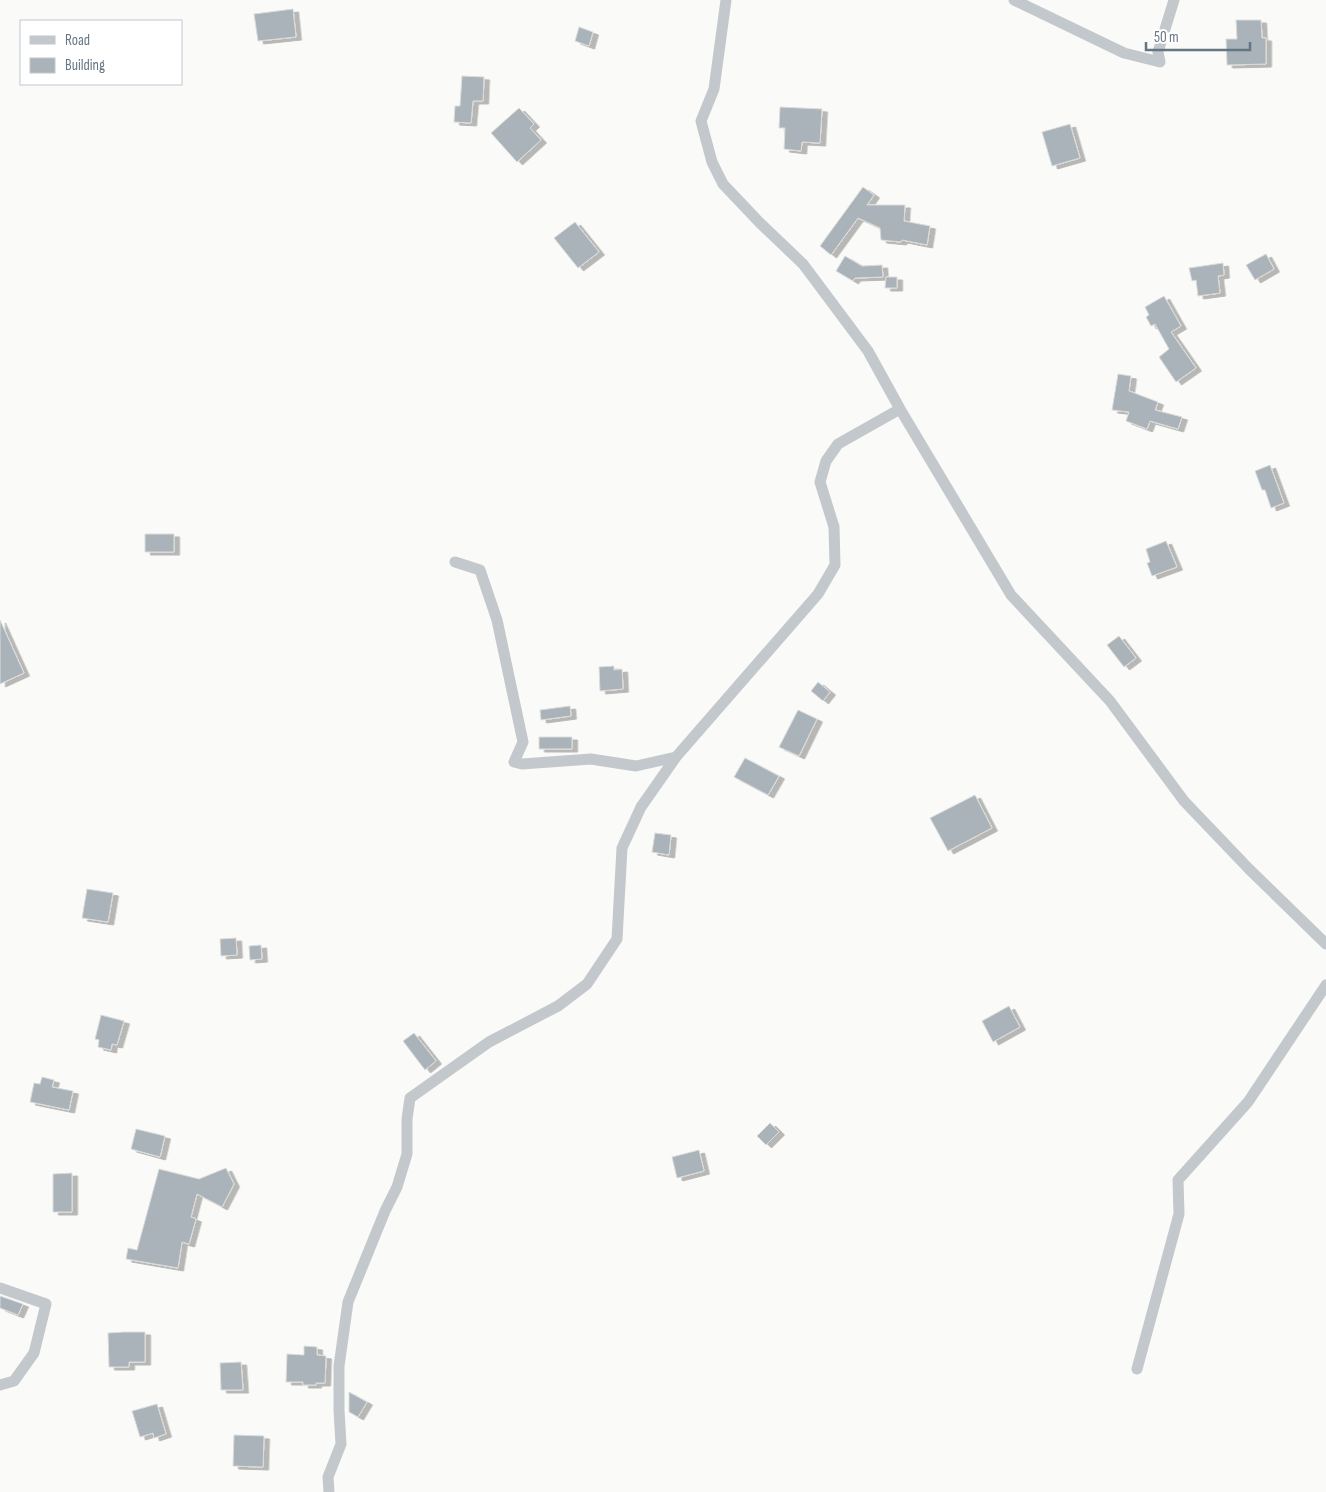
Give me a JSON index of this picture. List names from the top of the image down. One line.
{"legend":["Road","Building"],"scale_bar":"50 m"}
